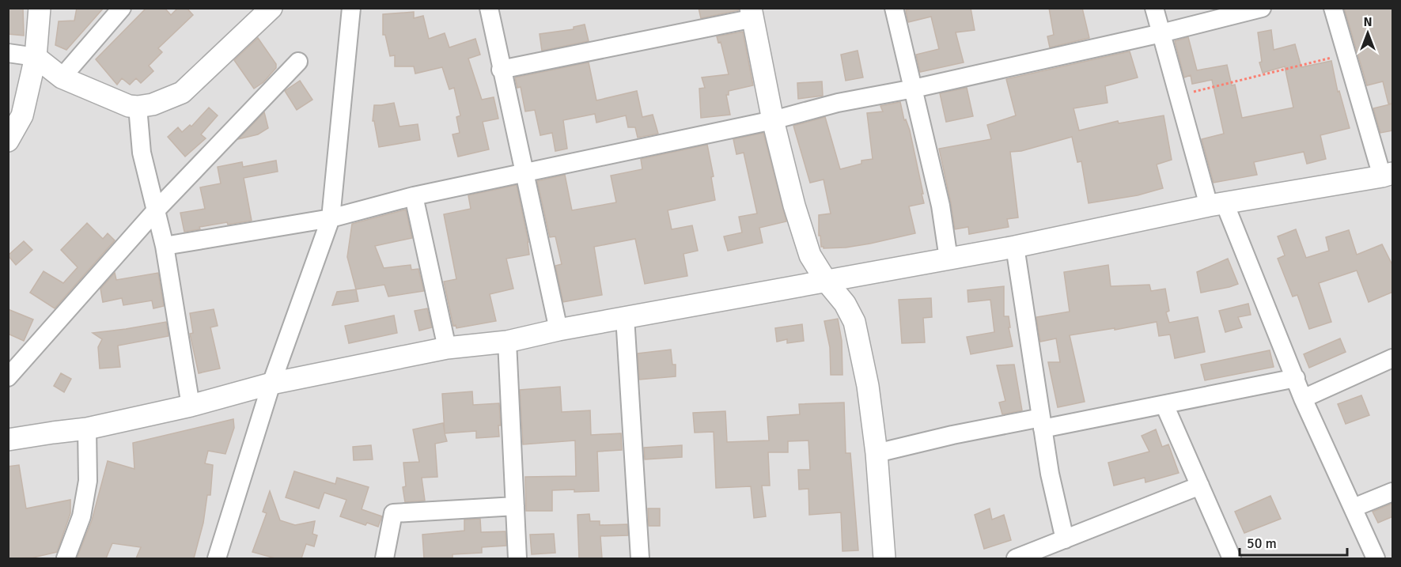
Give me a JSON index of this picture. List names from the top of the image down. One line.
{"scale_bar":"50 m","north":"top"}
